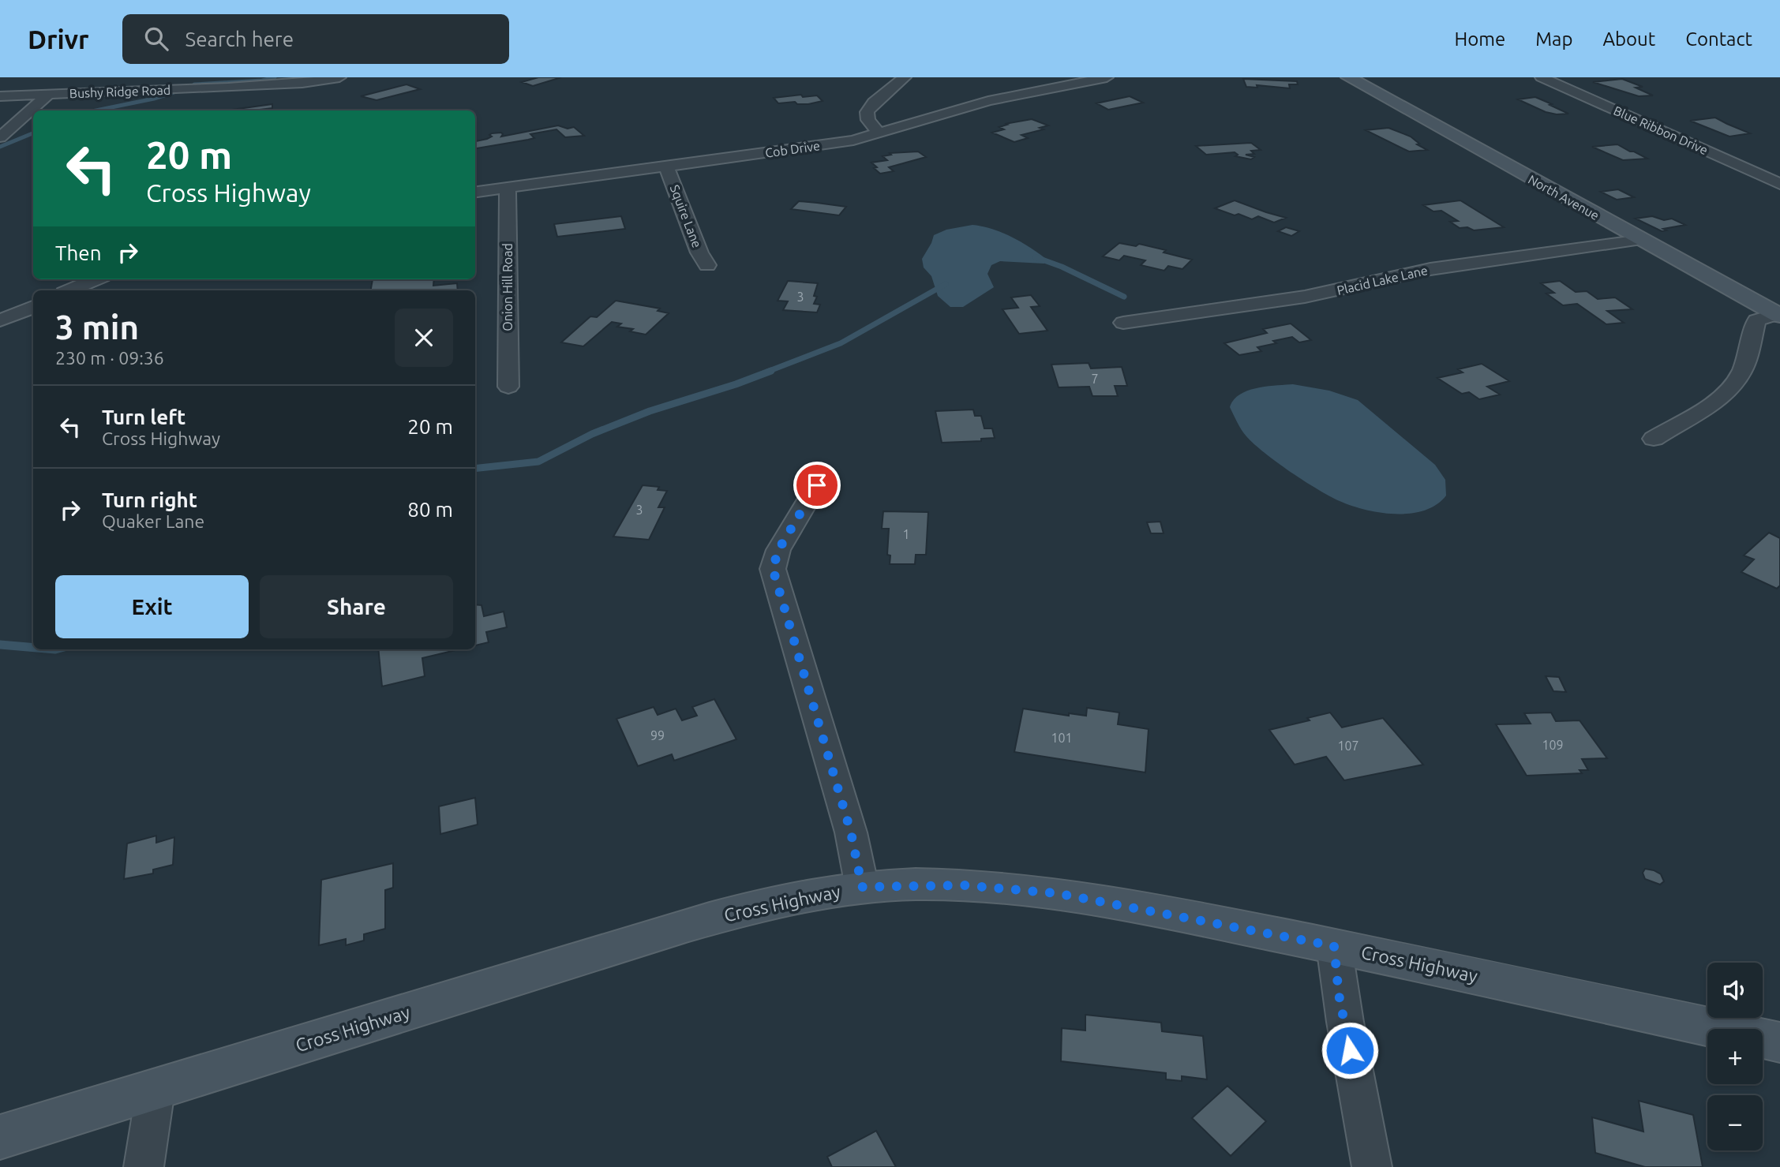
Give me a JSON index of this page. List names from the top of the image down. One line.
{"streets":{"street":["Bushy Ridge Road","Blue Ribbon Drive","Cob Drive","North Avenue","Squire Lane","Placid Lake Lane","Onion Hill Road","Cross Highway"]},"crossings":[["Cob Drive","Squire Lane"],["Cob Drive","Onion Hill Road"],["North Avenue","Placid Lake Lane"]],"house_numbers":["3","7","3","1","99","101","109","107"],"page":{"header":"Drivr","search":"Search here","nav":["Home","Map","About","Contact"],"turn":["20 m","Cross Highway"],"then":"Then","heading":["3 min","230 m · 09:36"],"list":[{"name":"Turn left","note":"Cross Highway","value":"20 m"},{"name":"Turn right","note":"Quaker Lane","value":"80 m"}],"buttons":["Exit","Share"],"map_buttons":["+","−"]}}
